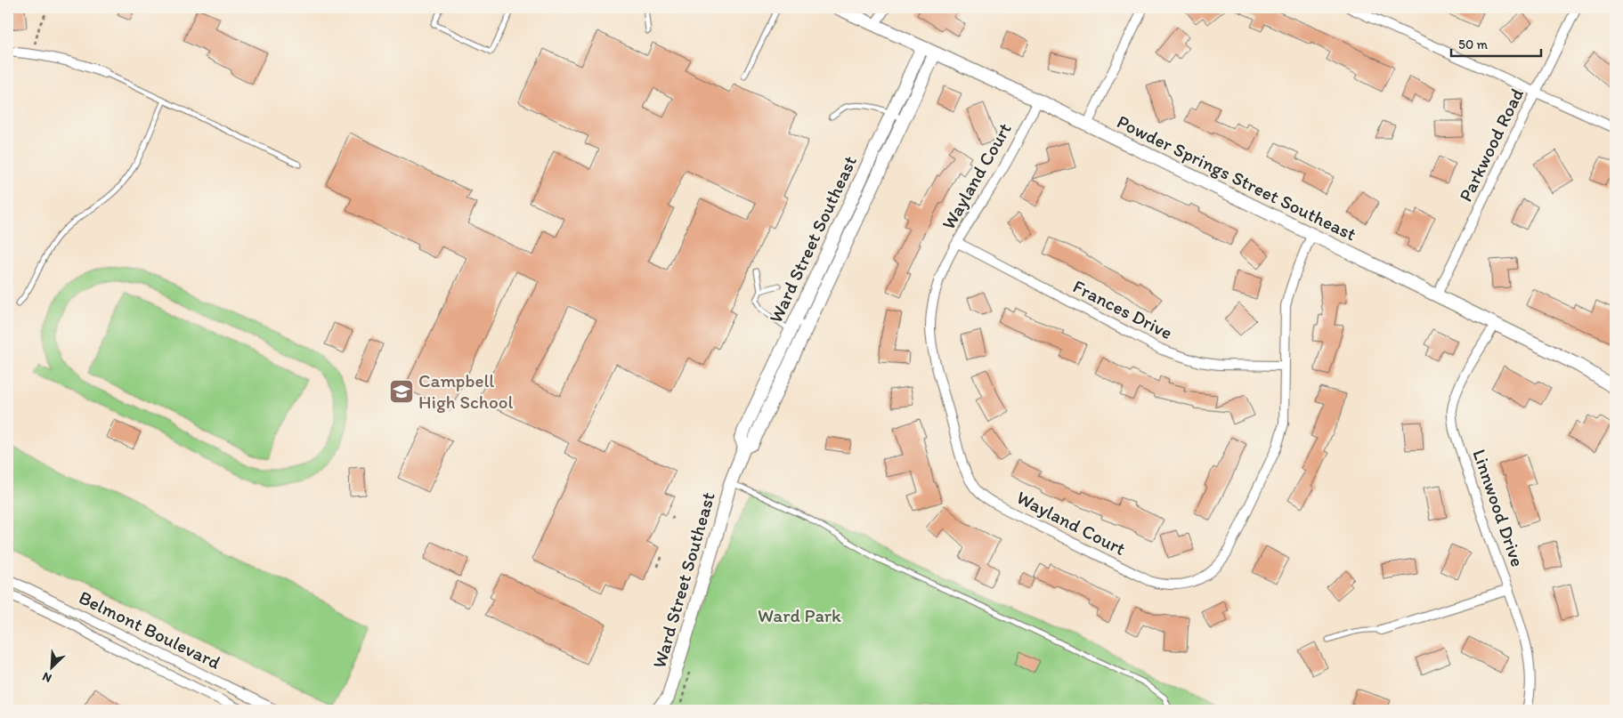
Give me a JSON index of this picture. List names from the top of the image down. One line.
{"streets":{"street":["Parkwood Road","Wayland Court","Powder Springs Street Southeast","Ward Street Southeast","Frances Drive","Linnwood Drive","Belmont Boulevard"]},"crossings":[["Parkwood Road","Powder Springs Street Southeast"],["Wayland Court","Powder Springs Street Southeast"],["Wayland Court","Frances Drive"],["Powder Springs Street Southeast","Ward Street Southeast"],["Powder Springs Street Southeast","Linnwood Drive"]],"parks":["Ward Park"],"places":{"school or university":["Campbell High School"]},"scale_bar":"50 m","north":"bottom left"}
